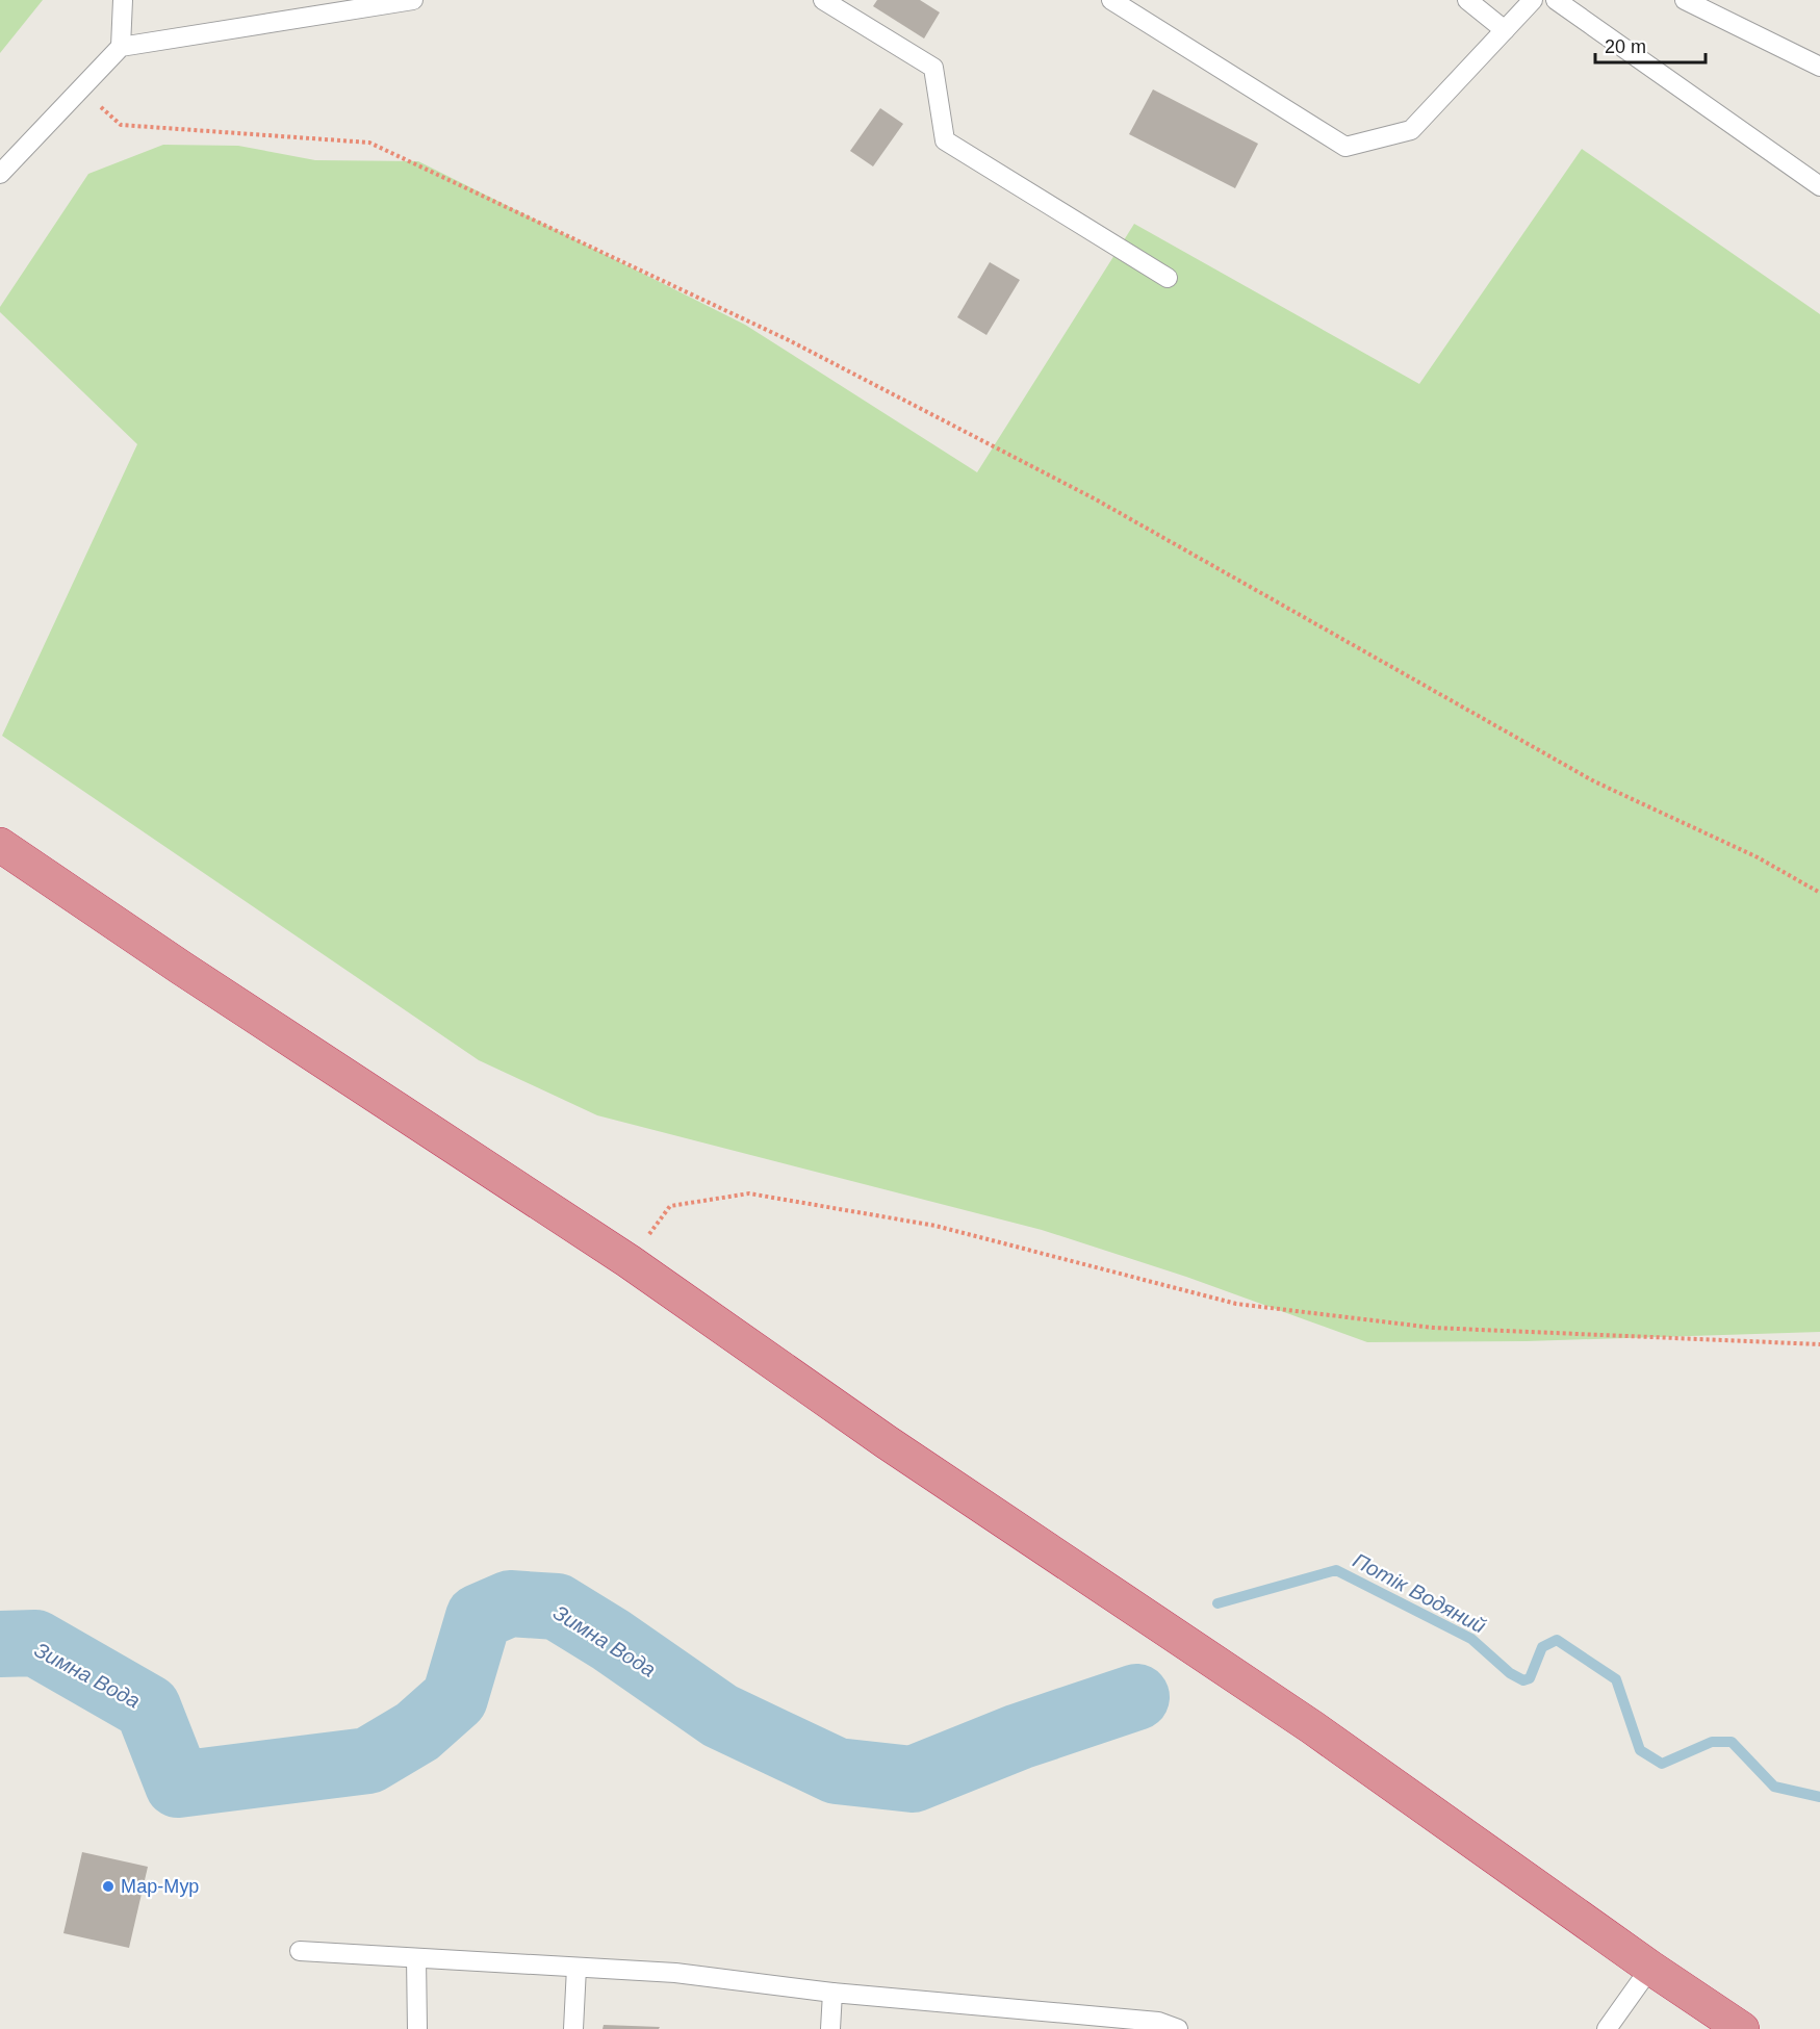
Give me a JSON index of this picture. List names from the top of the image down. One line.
{"water":["Потік Водяний","Зимна Вода"],"places":["Мар-Мур"],"scale_bar":"20 m"}
